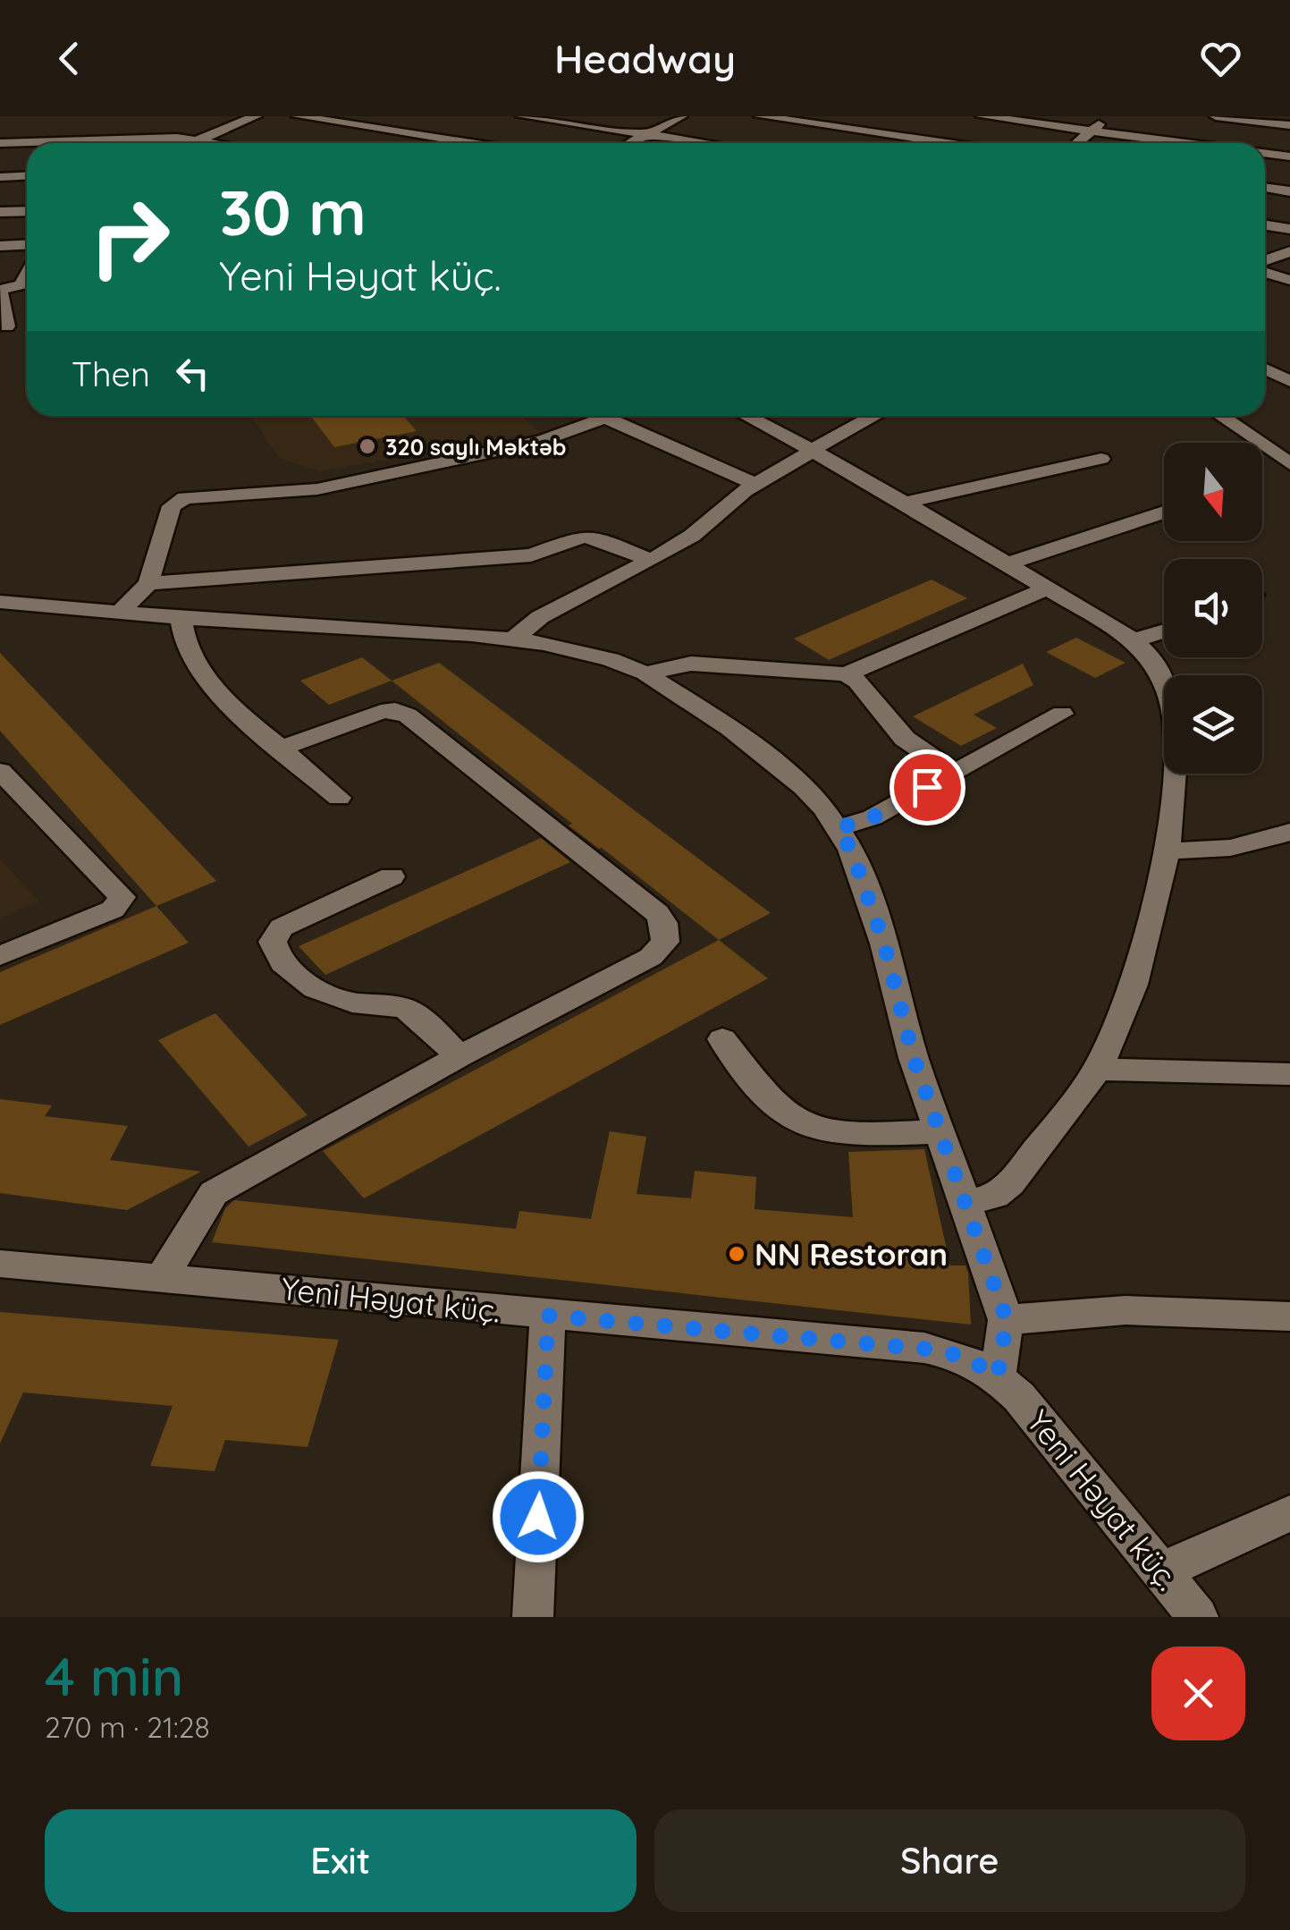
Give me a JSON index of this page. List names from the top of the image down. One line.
{"streets":{"street":["Yeni Həyat küç."]},"places":["320 saylı Məktəb","NN Restoran"],"north":"bottom","page":{"header":"Headway","turn":["30 m","Yeni Həyat küç."],"then":"Then","heading":["4 min","270 m · 21:28"],"buttons":["Exit","Share"]}}
